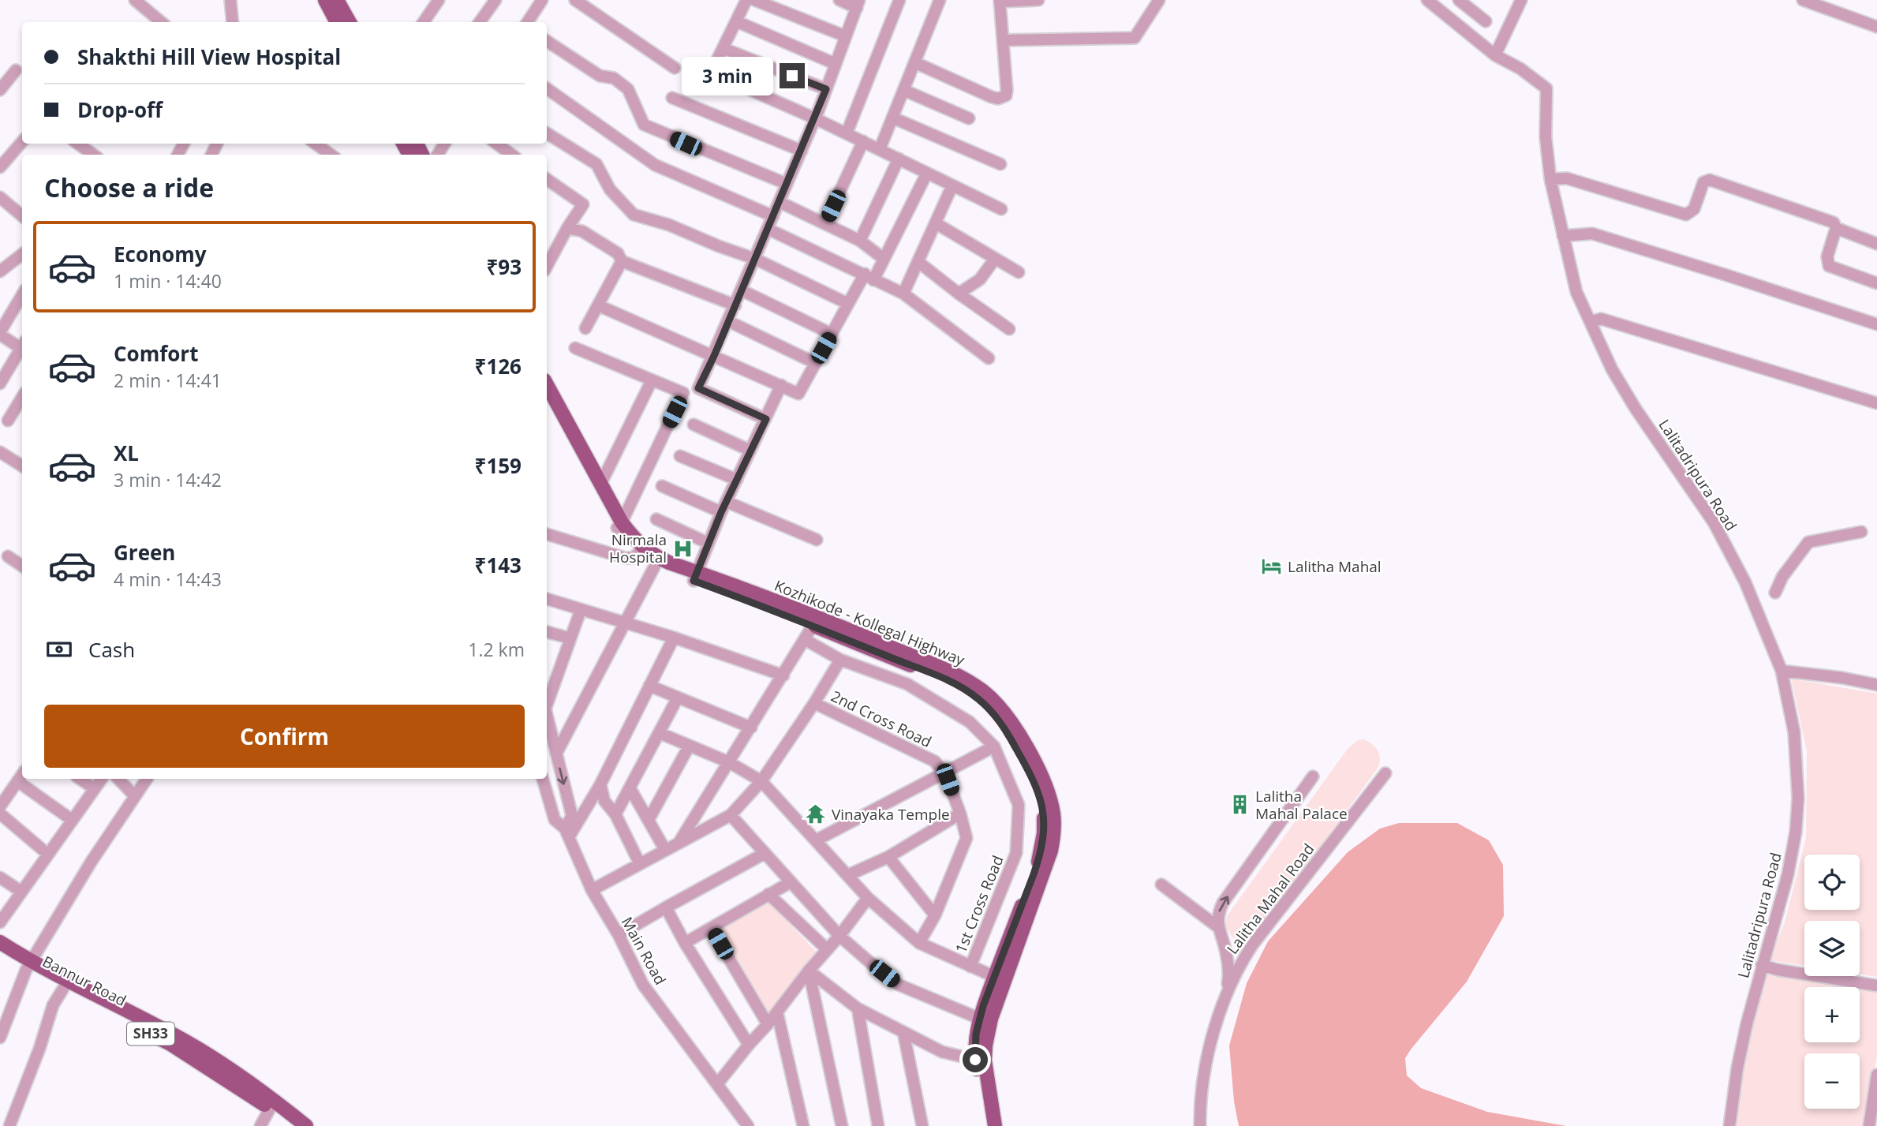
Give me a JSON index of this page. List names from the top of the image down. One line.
{"streets":{"main road":["Kozhikode - Kollegal Highway","Bannur Road","SH33"],"street":["Lalitadripura Road","2nd Cross Road","Lalitha Mahal Road","1st Cross Road","Main Road"]},"places":{"hospital":["Nirmala Hospital"],"hotel":["Lalitha Mahal"],"building":["Lalitha Mahal Palace"],"temple":["Vinayaka Temple"]},"page":{"banner":["Shakthi Hill View Hospital","Drop-off"],"bubble":"3 min","heading":"Choose a ride","list":[{"name":"Economy","note":"1 min · 14:40","value":"₹93"},{"name":"Comfort","note":"2 min · 14:41","value":"₹126"},{"name":"XL","note":"3 min · 14:42","value":"₹159"},{"name":"Green","note":"4 min · 14:43","value":"₹143"}],"pay":["Cash","1.2 km"],"buttons":"Confirm","map_buttons":["+","−"]}}
